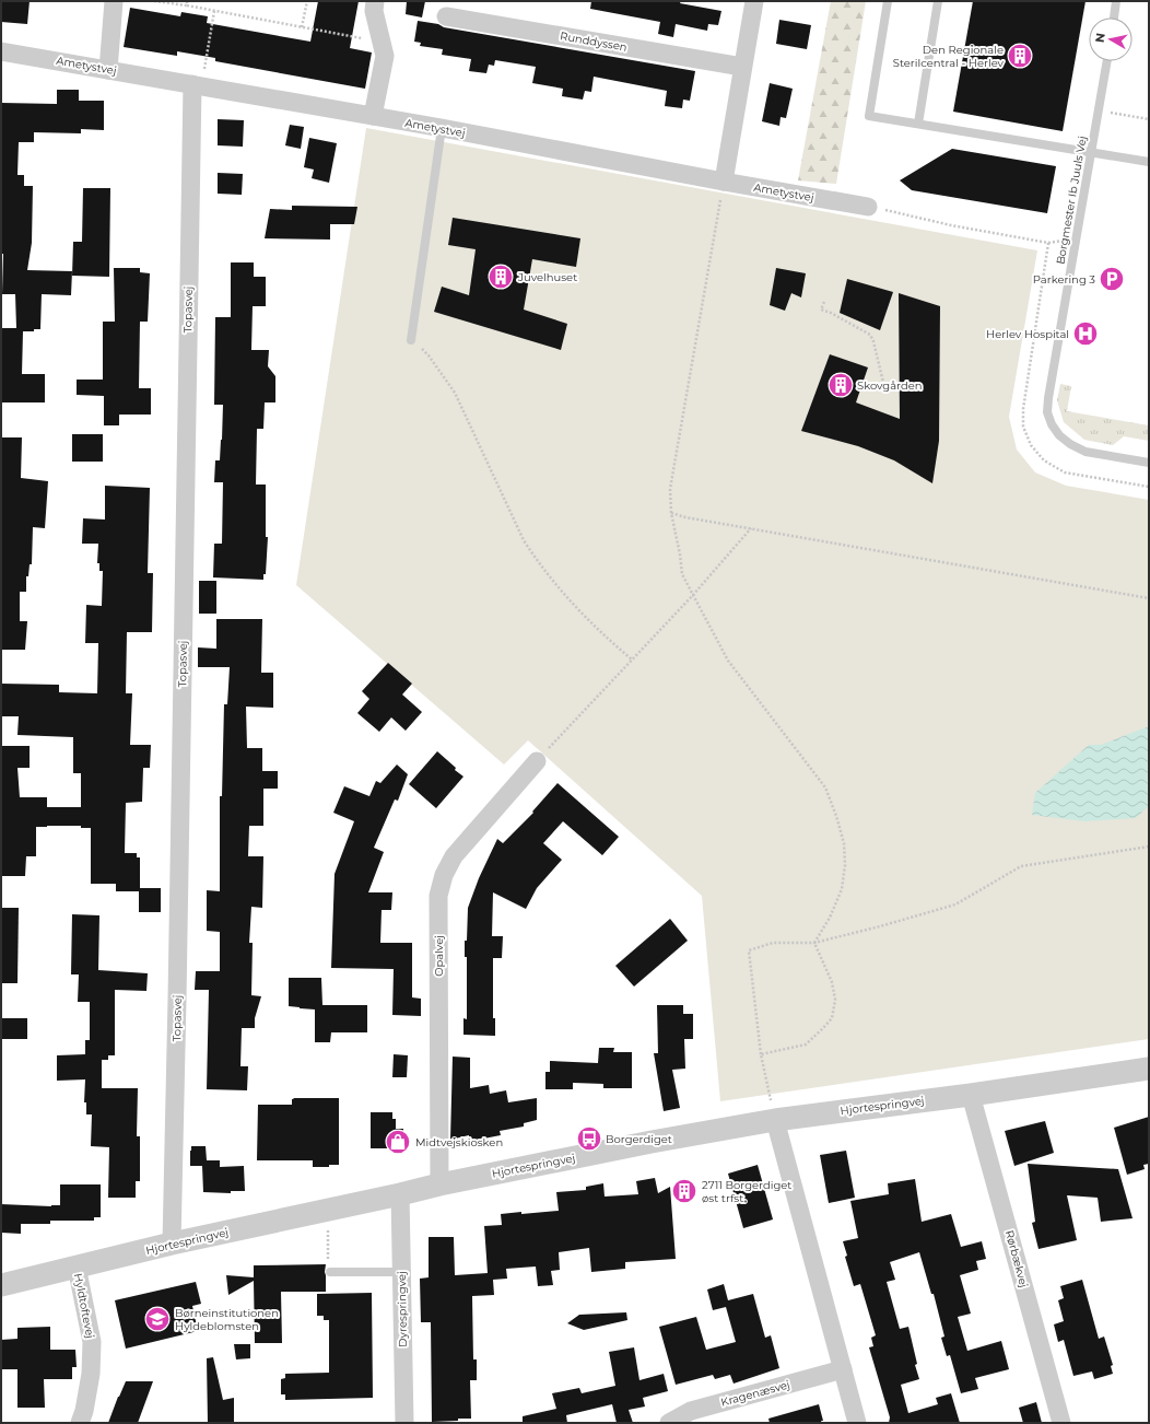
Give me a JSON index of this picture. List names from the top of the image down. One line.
{"streets":{"street":["Runddyssen","Ametystvej","Topasvej","Opalvej","Hjortespringvej","Rørbækvej","Hyldtoftevej","Dyrespringvej","Kragenæsvej"],"lane":["Borgmester Ib Juuls Vej"]},"crossings":[["Ametystvej","Topasvej"],["Topasvej","Hjortespringvej"],["Opalvej","Hjortespringvej"],["Hjortespringvej","Rørbækvej"],["Hjortespringvej","Hyldtoftevej"],["Hjortespringvej","Dyrespringvej"]],"places":{"building":["Den Regionale Sterilcentral - Herlev","Juvelhuset","Skovgården","2711 Borgerdiget øst trfst."],"parking":["Parkering 3"],"hospital":["Herlev Hospital"],"bus stop":["Borgerdiget"],"shop":["Midtvejskiosken"],"school or university":["Børneinstitutionen Hyldeblomsten"]},"north":"left"}
